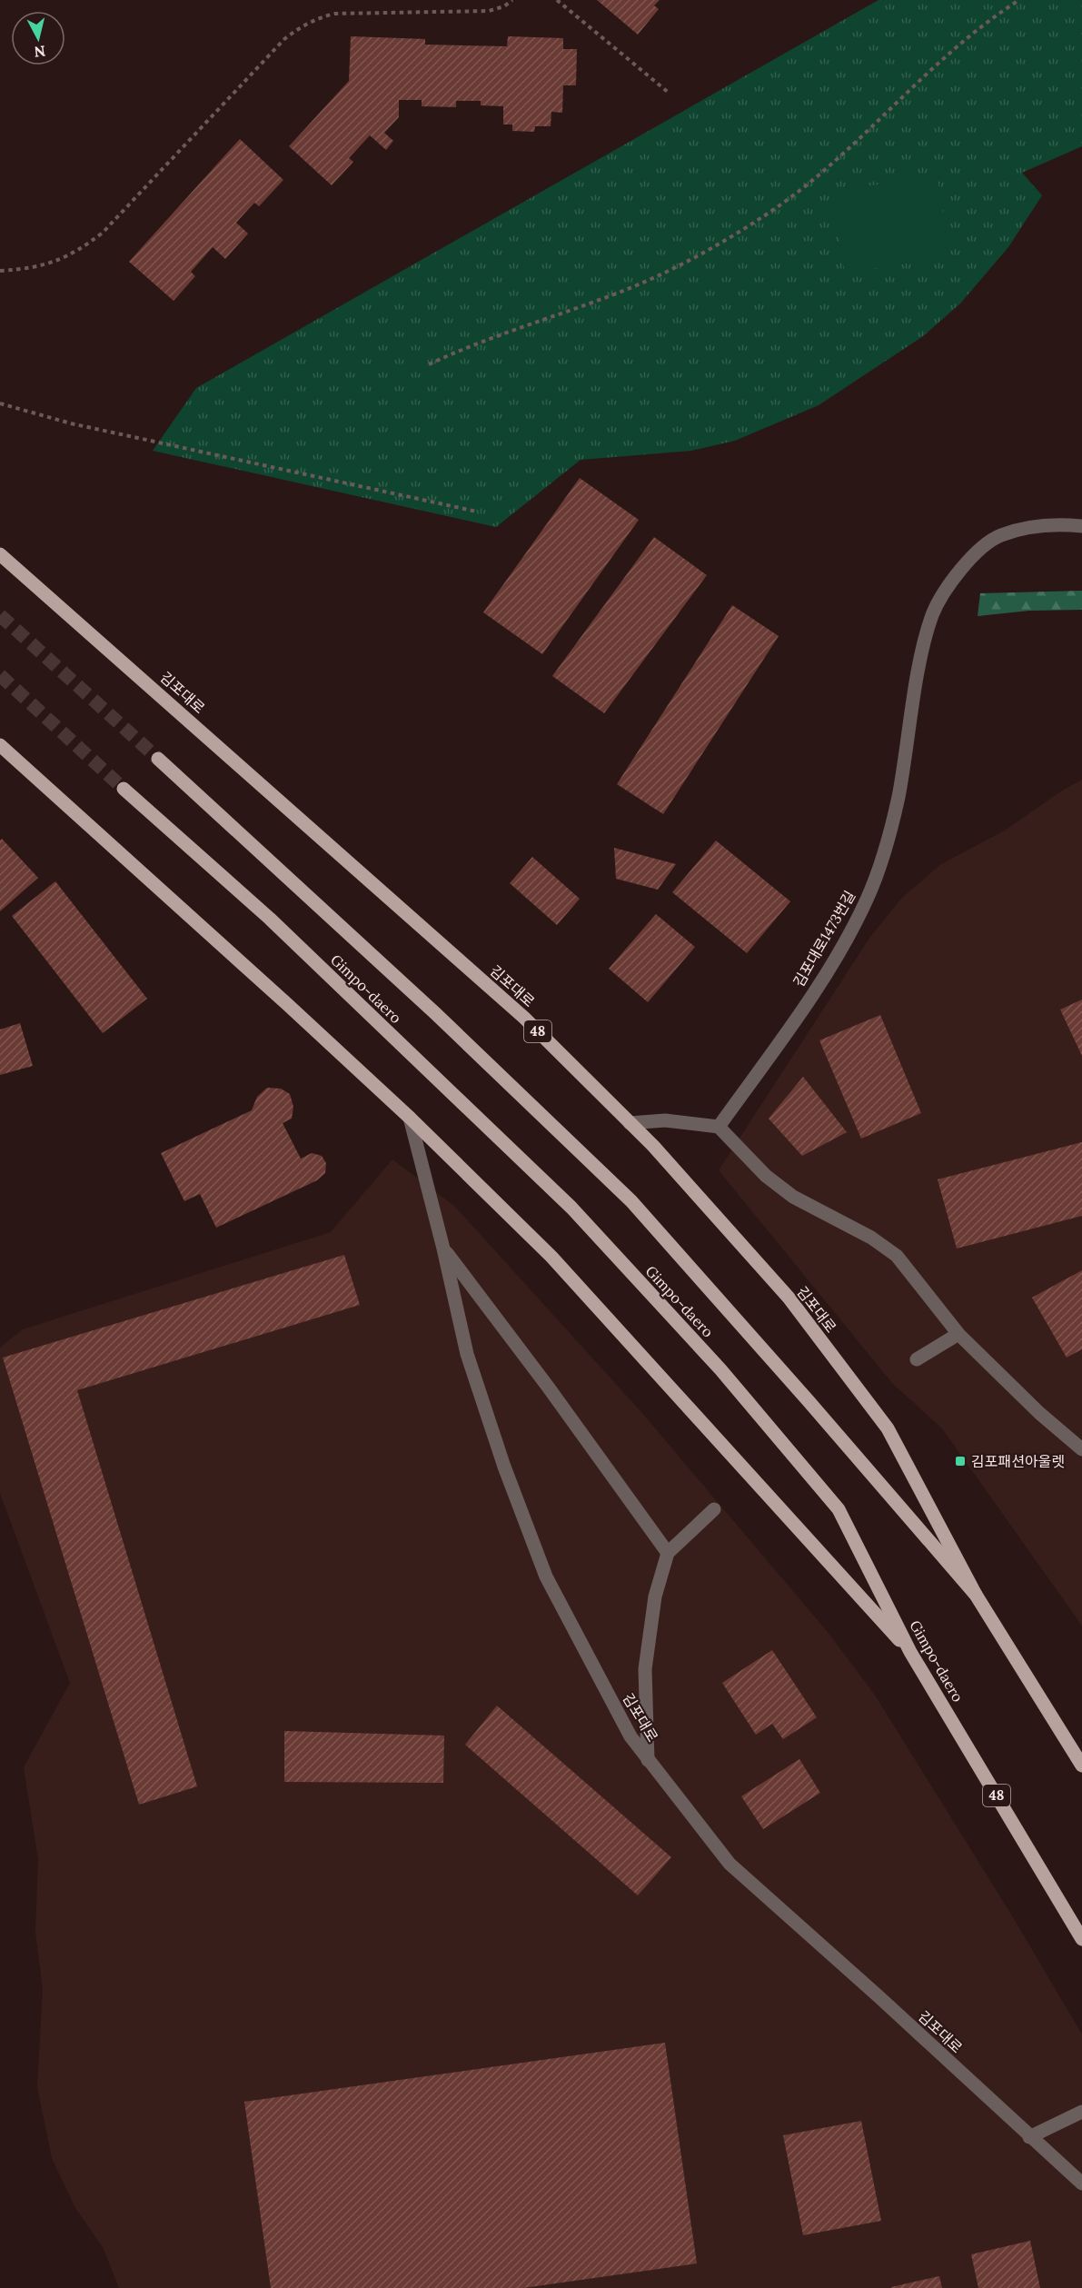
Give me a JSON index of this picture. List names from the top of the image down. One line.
{"streets":{"main road":["김포대로","Gimpo-daero","48"],"lane":["김포대로1473번길"]},"crossings":[["김포대로","Gimpo-daero"],["김포대로","48"],["Gimpo-daero","48"]],"places":{"transit":["김포패션아울렛"]},"north":"bottom"}
